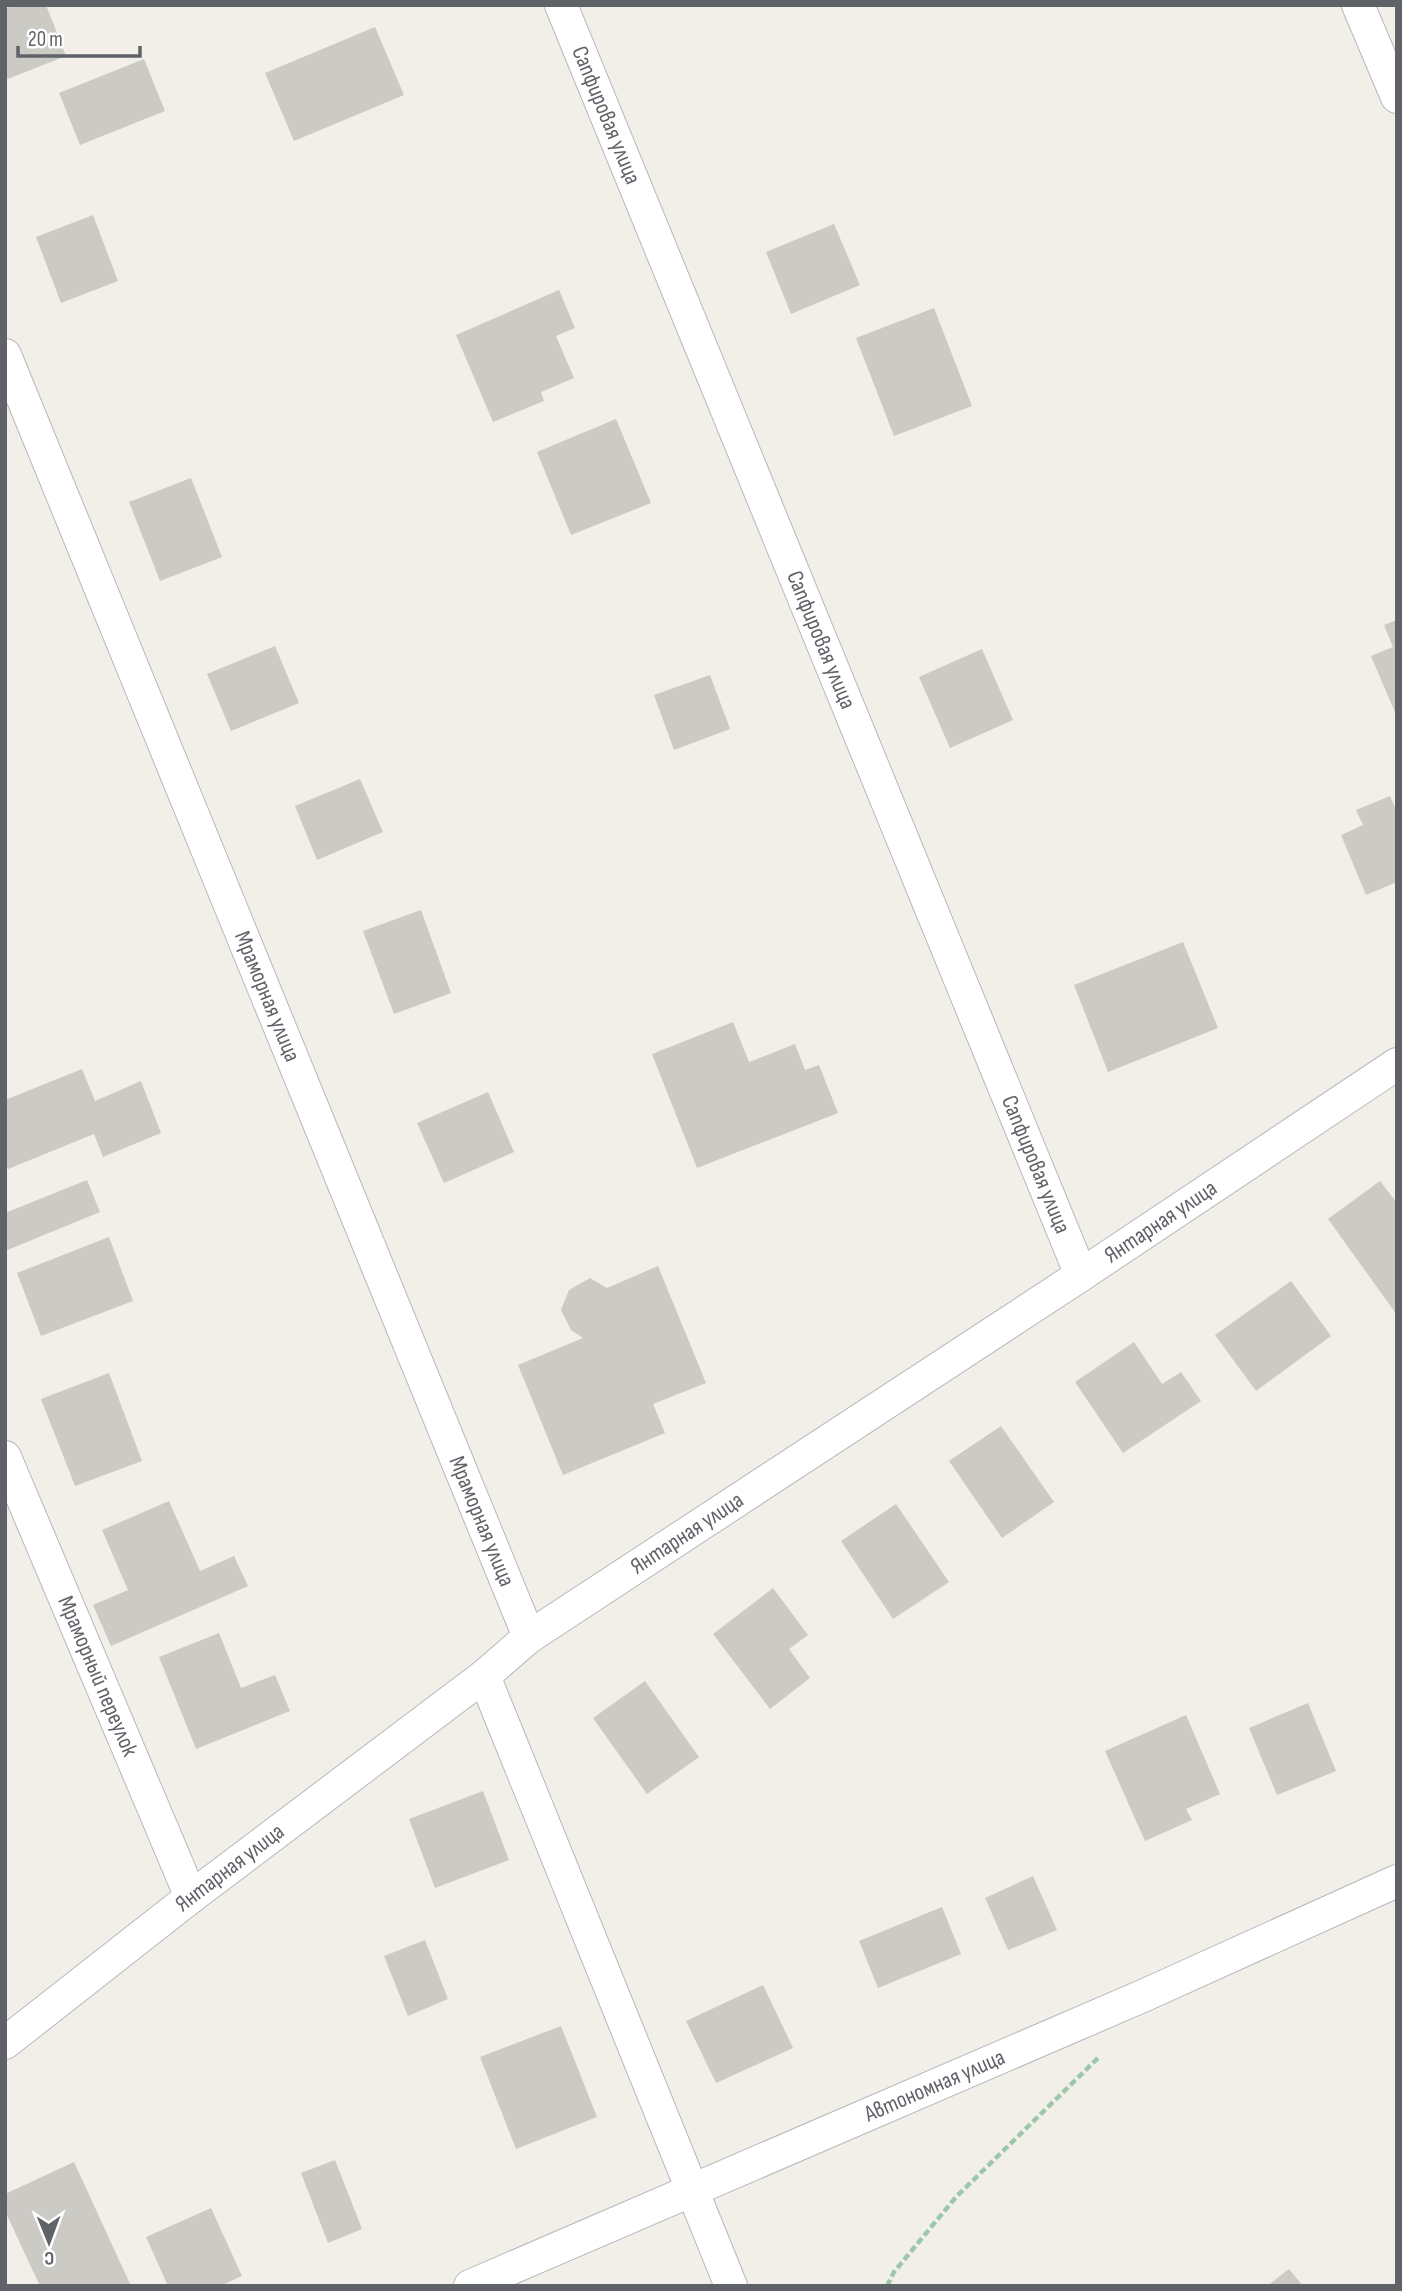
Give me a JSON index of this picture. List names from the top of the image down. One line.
{"streets":{"street":["Сапфировая улица","Мраморная улица","Янтарная улица","Мраморный переулок","Автономная улица"]},"crossings":[["Сапфировая улица","Янтарная улица"],["Мраморная улица","Янтарная улица"],["Янтарная улица","Мраморный переулок"]],"scale_bar":"20 m","north":"bottom"}
